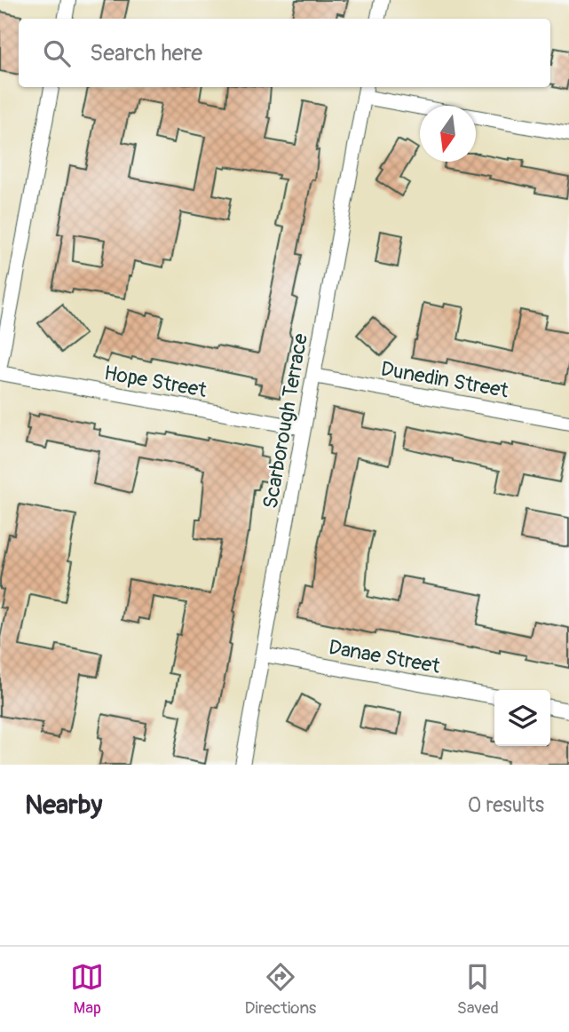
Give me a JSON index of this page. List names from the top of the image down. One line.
{"streets":{"street":["Dunedin Street","Hope Street","Scarborough Terrace","Danae Street"]},"crossings":[["Dunedin Street","Scarborough Terrace"],["Hope Street","Scarborough Terrace"],["Scarborough Terrace","Danae Street"]],"north":"bottom","page":{"search":"Search here","heading":["Nearby","0 results"],"nav":["Map","Directions","Saved"]}}
